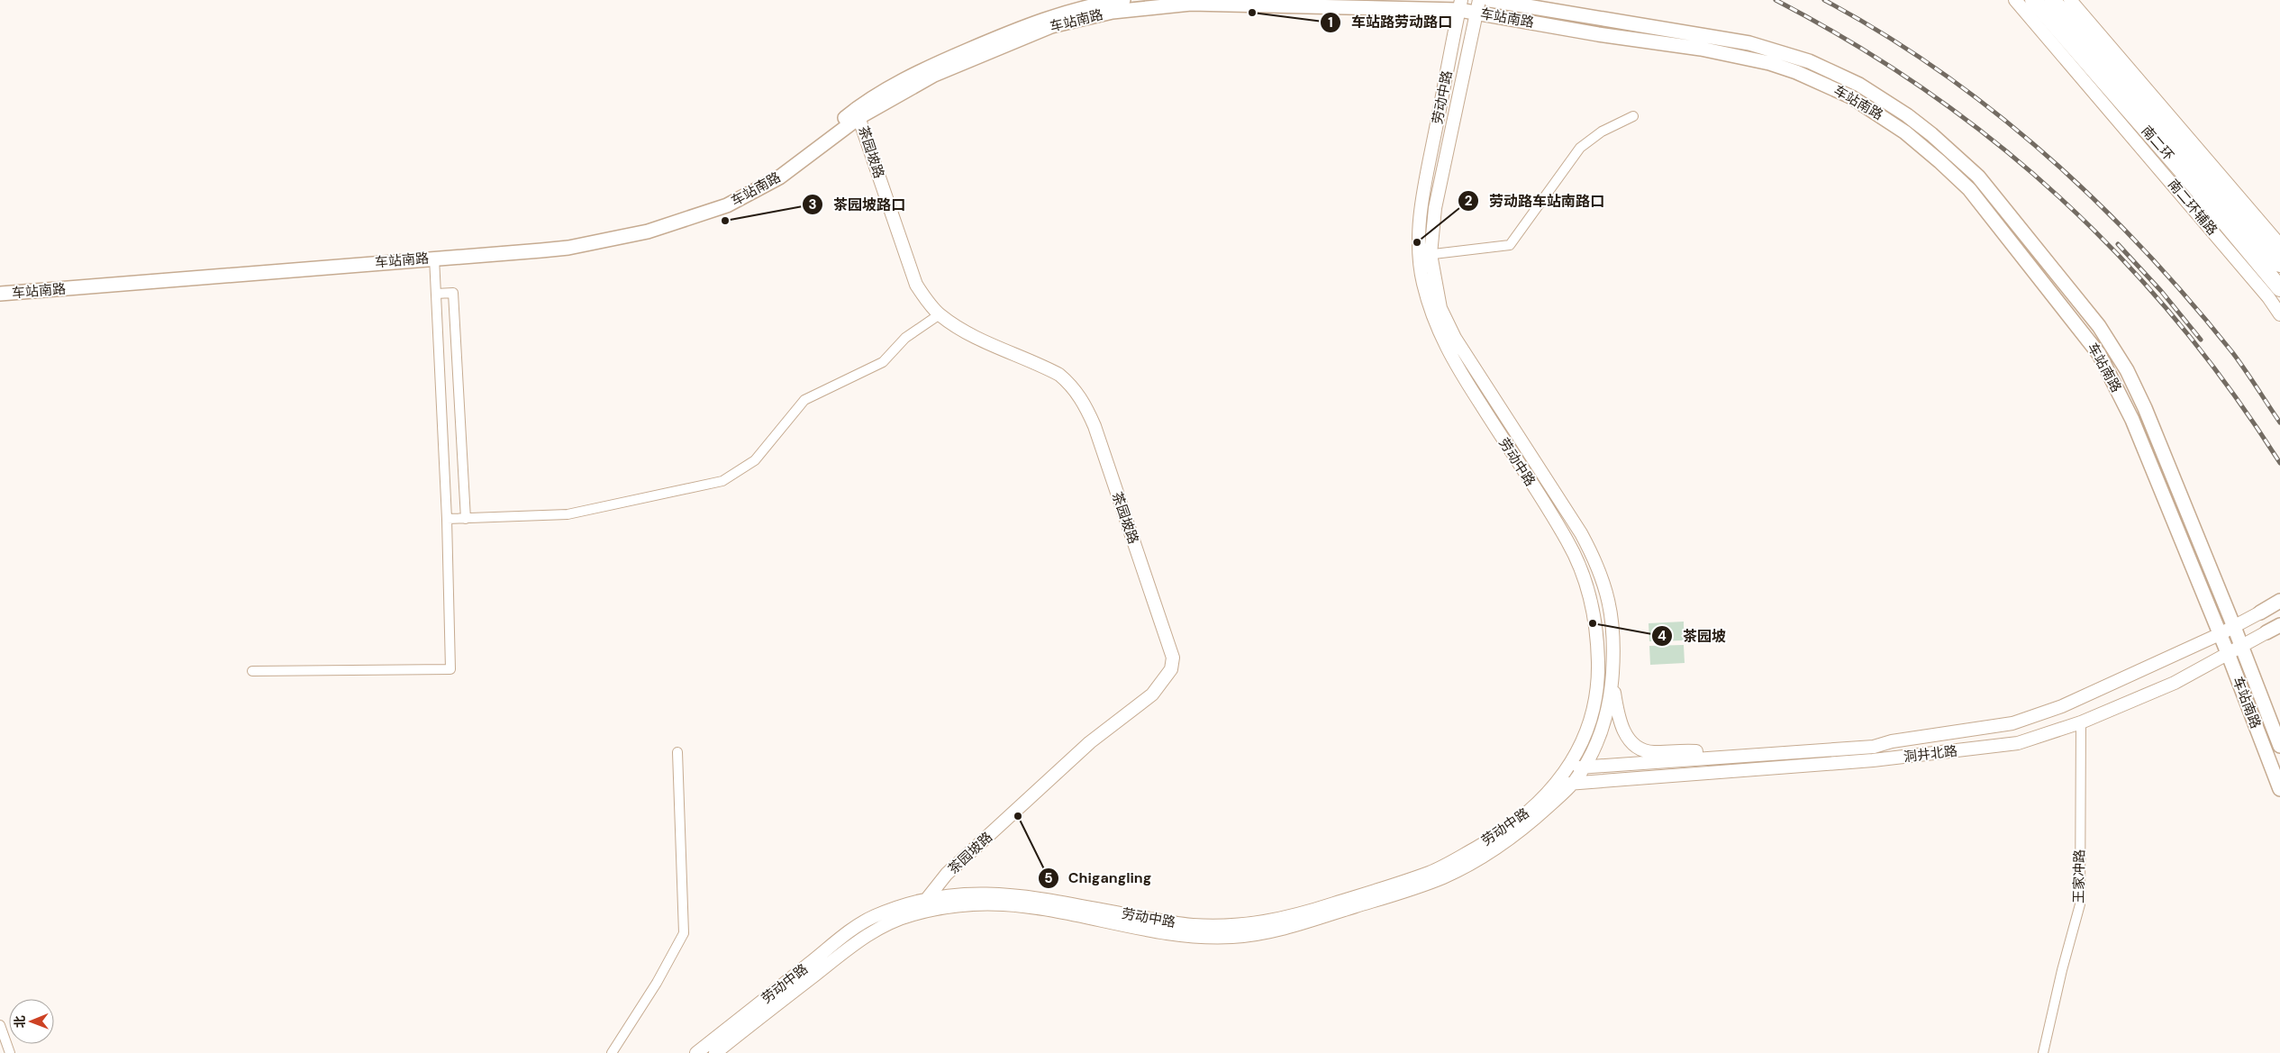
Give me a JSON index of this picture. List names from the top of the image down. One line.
{"streets":{"highway":["南二环"],"main road":["车站南路","劳动中路","茶园坡路","南二环辅路","洞井北路"],"street":["王家冲路"]},"crossings":[["车站南路","劳动中路"],["车站南路","茶园坡路"],["车站南路","洞井北路"],["劳动中路","茶园坡路"],["劳动中路","洞井北路"],["洞井北路","王家冲路"]],"places":["车站路劳动路口","茶园坡路口","劳动路车站南路口","茶园坡","Chigangling"],"north":"left"}
